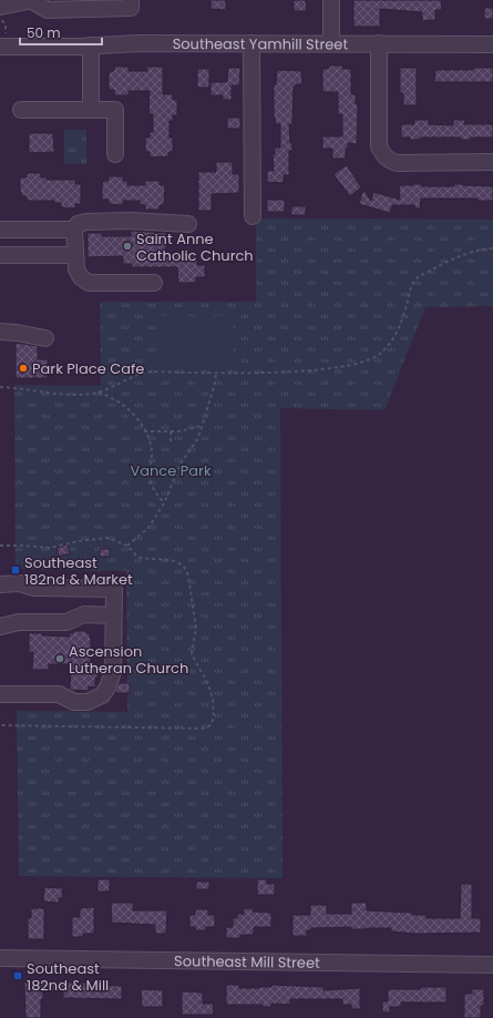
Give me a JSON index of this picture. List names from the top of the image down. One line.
{"streets":{"street":["Southeast Yamhill Street","Southeast Mill Street"]},"parks":["Vance Park"],"places":{"other":["Saint Anne Catholic Church","Park Place Cafe","Ascension Lutheran Church"],"transit":["Southeast 182nd & Market","Southeast 182nd & Mill"]},"scale_bar":"50 m"}
